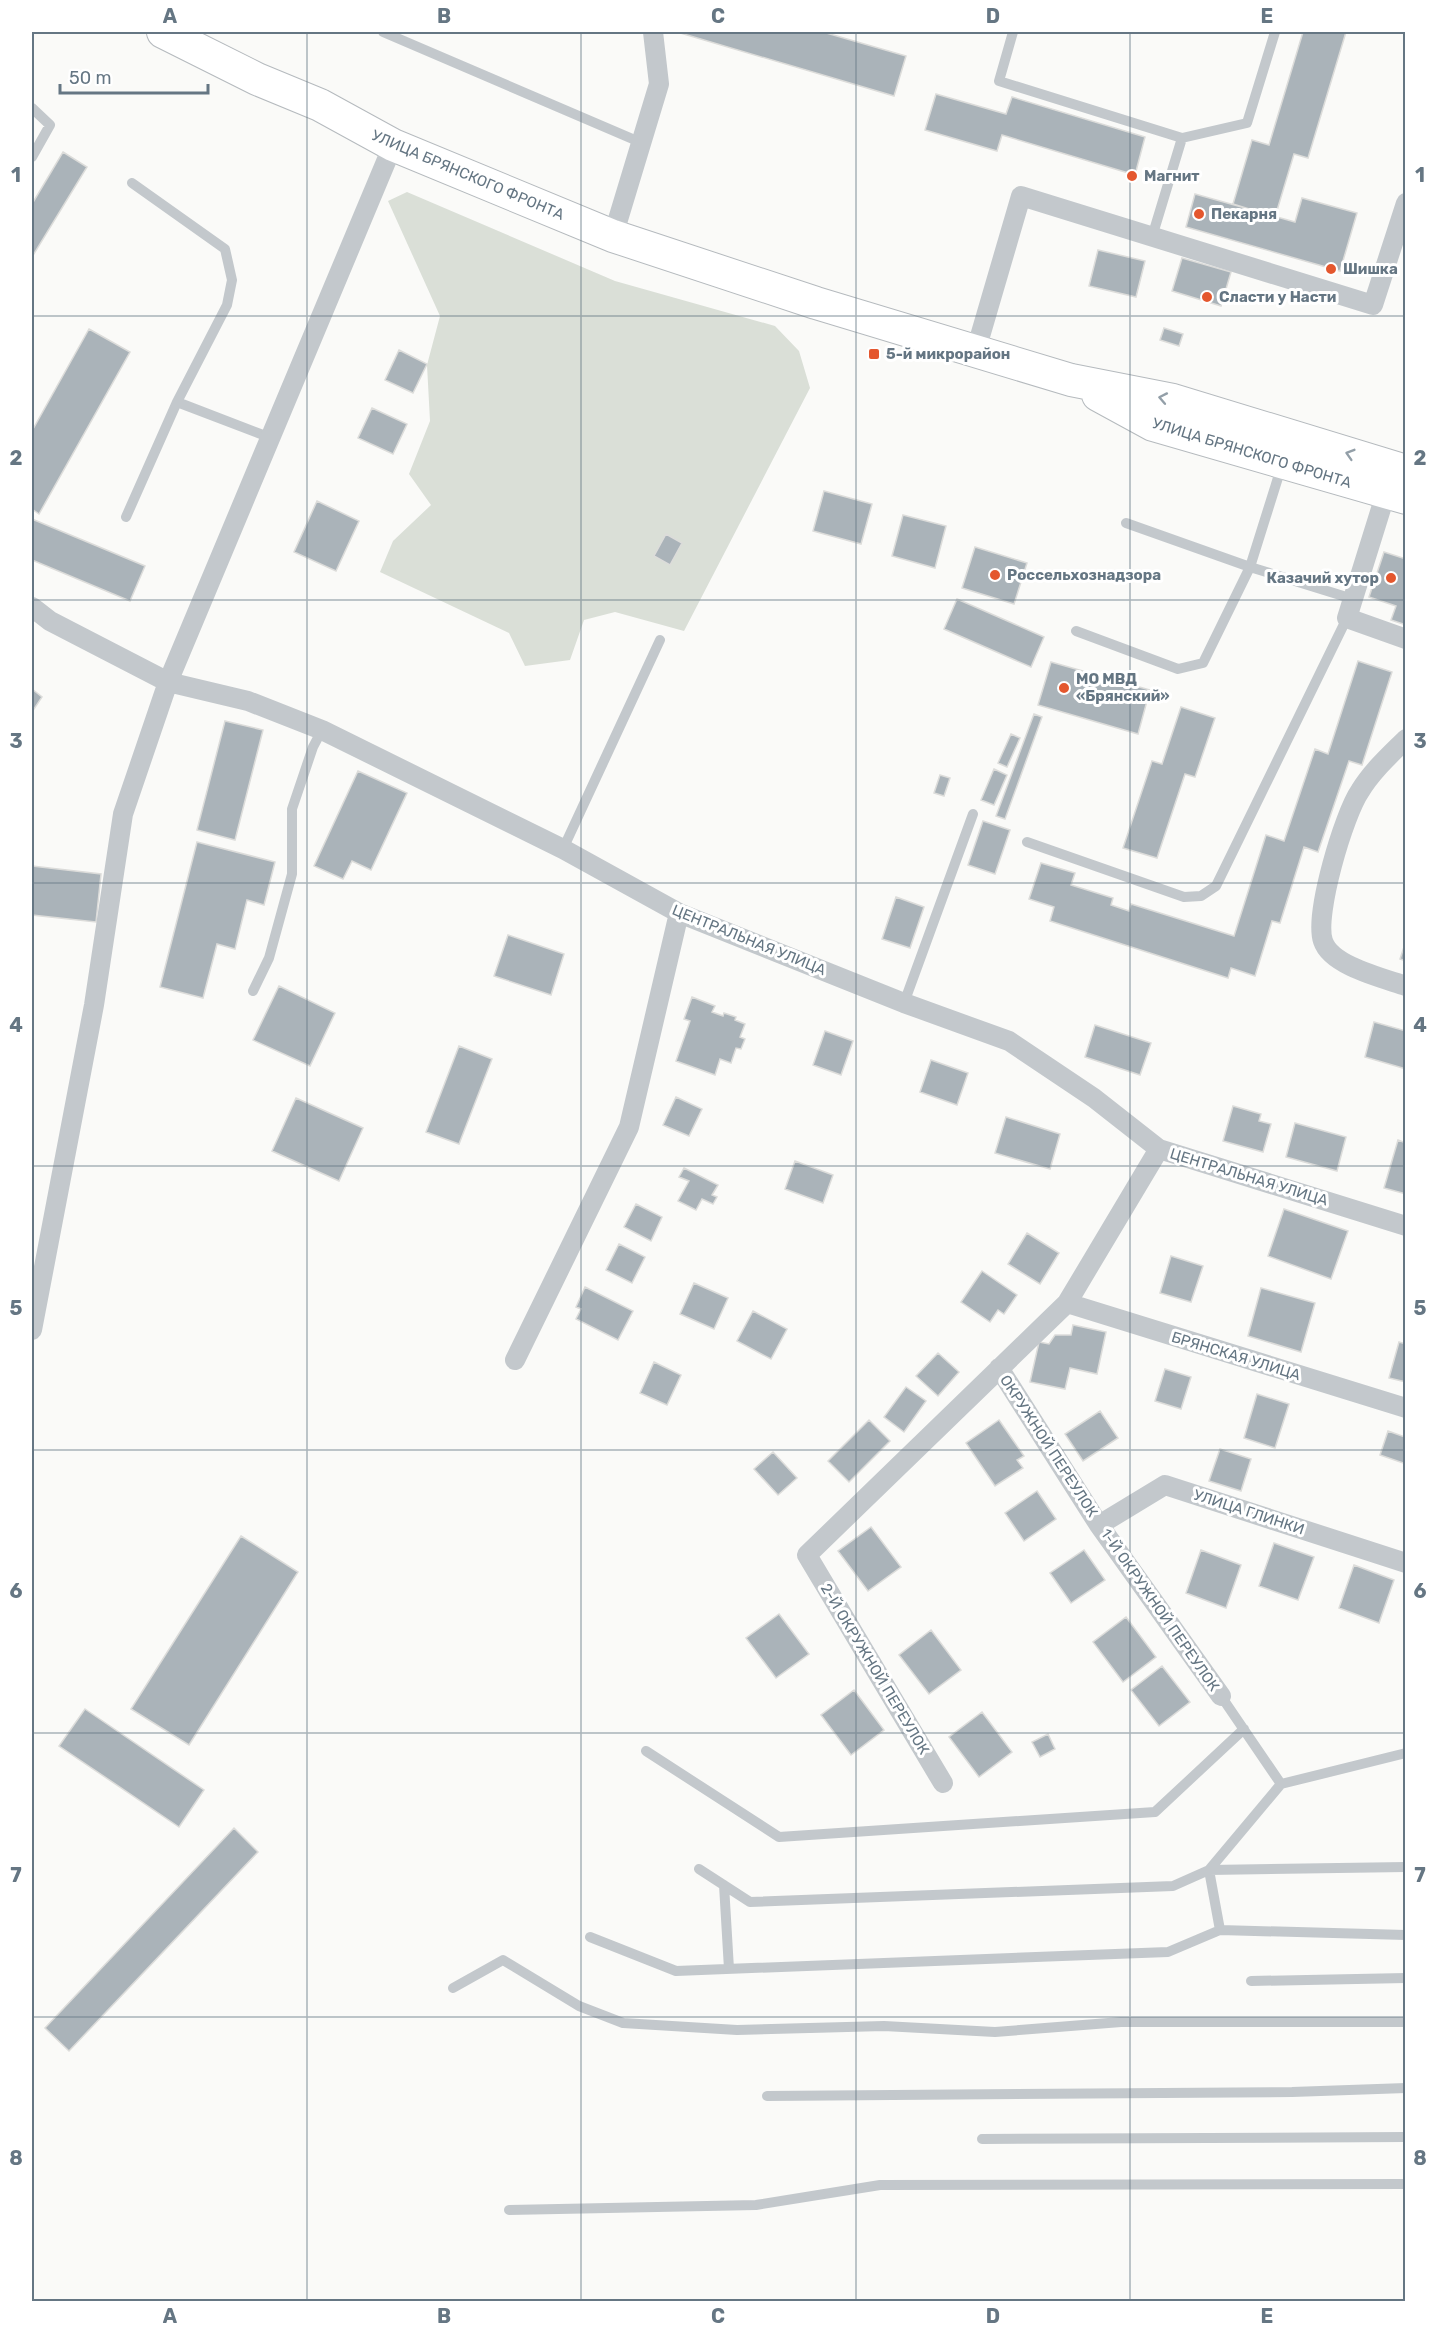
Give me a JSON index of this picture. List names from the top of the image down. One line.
{"streets":{"main road":["УЛИЦА БРЯНСКОГО ФРОНТА"],"street":["ЦЕНТРАЛЬНАЯ УЛИЦА","БРЯНСКАЯ УЛИЦА","ОКРУЖНОЙ ПЕРЕУЛОК","УЛИЦА ГЛИНКИ","1-Й ОКРУЖНОЙ ПЕРЕУЛОК","2-Й ОКРУЖНОЙ ПЕРЕУЛОК"]},"crossings":[["ОКРУЖНОЙ ПЕРЕУЛОК","УЛИЦА ГЛИНКИ"],["ОКРУЖНОЙ ПЕРЕУЛОК","1-Й ОКРУЖНОЙ ПЕРЕУЛОК"],["ОКРУЖНОЙ ПЕРЕУЛОК","2-Й ОКРУЖНОЙ ПЕРЕУЛОК"],["УЛИЦА ГЛИНКИ","1-Й ОКРУЖНОЙ ПЕРЕУЛОК"]],"places":{"other":["Магнит","Пекарня","Шишка","Сласти у Насти","Россельхознадзора","Казачий хутор","МО МВД «Брянский»"],"transit":["5-й микрорайон"]},"scale_bar":"50 m","grid":{"columns":["A","B","C","D","E"],"rows":["1","2","3","4","5","6","7","8"]}}
